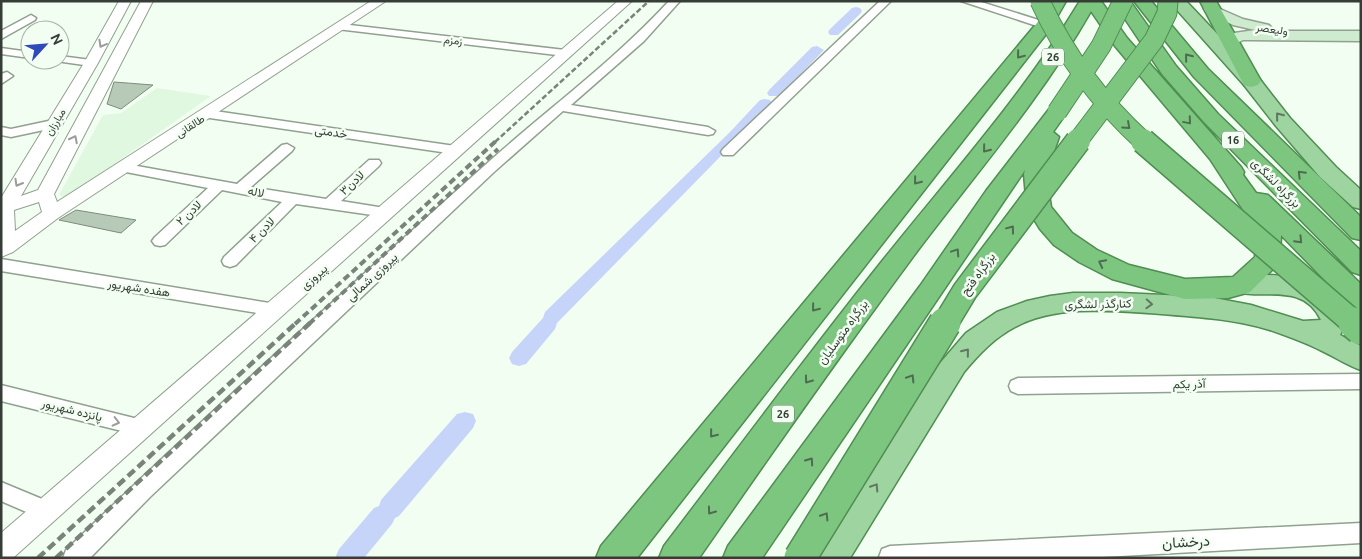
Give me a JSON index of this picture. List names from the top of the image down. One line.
{"streets":{"highway":["26","16","بزرگراه لشگری","بزرگراه فتح","بزرگراه متوسلیان"],"main road":["ولیعصر","کنارگذر لشگری"],"street":["زمزم","مبارزان","طالقانی","خدمتی","لادن۳","لاله","لادن ۲","لادن ۴","پیروزی","پیروزی شمالی","هفده شهریور","آذر یکم","پانزده شهریور","درخشان"]},"crossings":[["زمزم","طالقانی"],["زمزم","پیروزی"],["طالقانی","خدمتی"],["طالقانی","لاله"],["خدمتی","پیروزی"],["لادن۳","لاله"],["لاله","لادن ۲"],["لاله","لادن ۴"],["لاله","پیروزی"],["پیروزی","هفده شهریور"],["پیروزی","پانزده شهریور"]],"one_way":["کنارگذر لشگری"],"north":"top right"}
